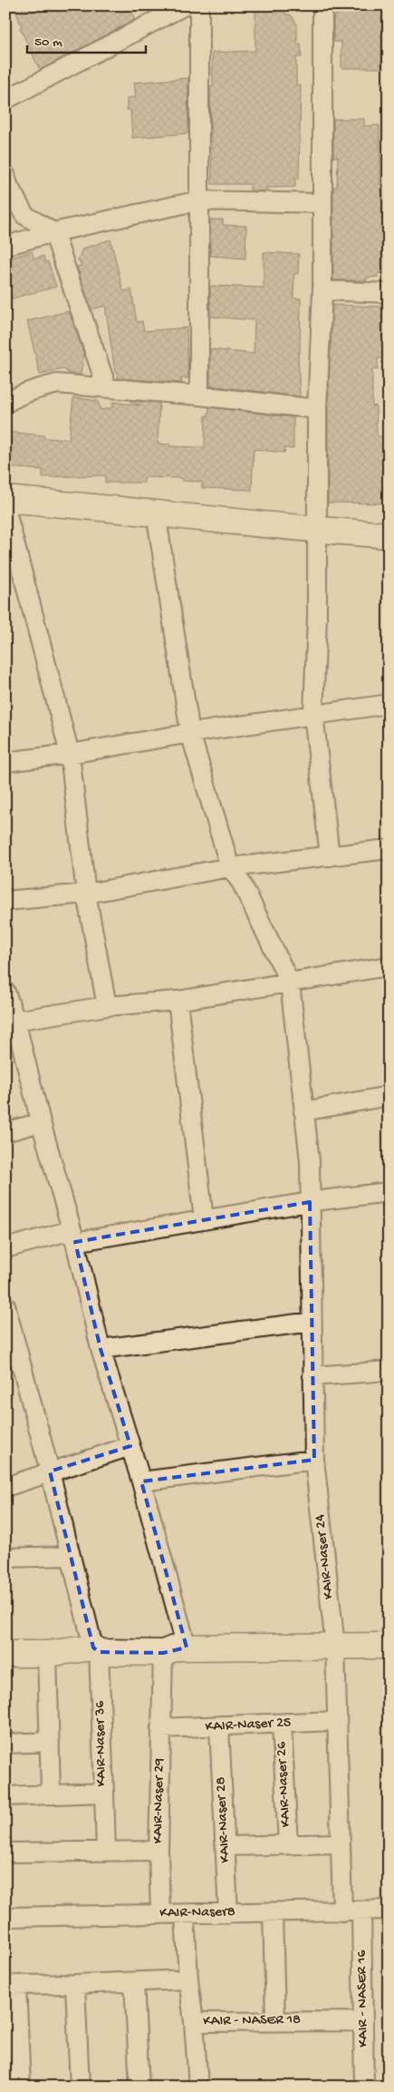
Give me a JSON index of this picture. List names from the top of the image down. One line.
{"streets":{"street":["KAIR-Naser 24","KAIR-Naser 25","KAIR-Naser 36","KAIR-Naser 26","KAIR-Naser 29","KAIR-Naser 28","KAIR-Naser8","KAIR - NASER 16","KAIR - NASER 18"]},"crossings":[["KAIR-Naser 24","KAIR-Naser 25"],["KAIR-Naser 24","KAIR-Naser8"],["KAIR-Naser 25","KAIR-Naser 26"],["KAIR-Naser 25","KAIR-Naser 29"],["KAIR-Naser 25","KAIR-Naser 28"],["KAIR-Naser 28","KAIR-Naser8"],["KAIR-Naser8","KAIR - NASER 16"],["KAIR-Naser8","KAIR - NASER 18"],["KAIR - NASER 16","KAIR - NASER 18"]],"scale_bar":"50 m"}
